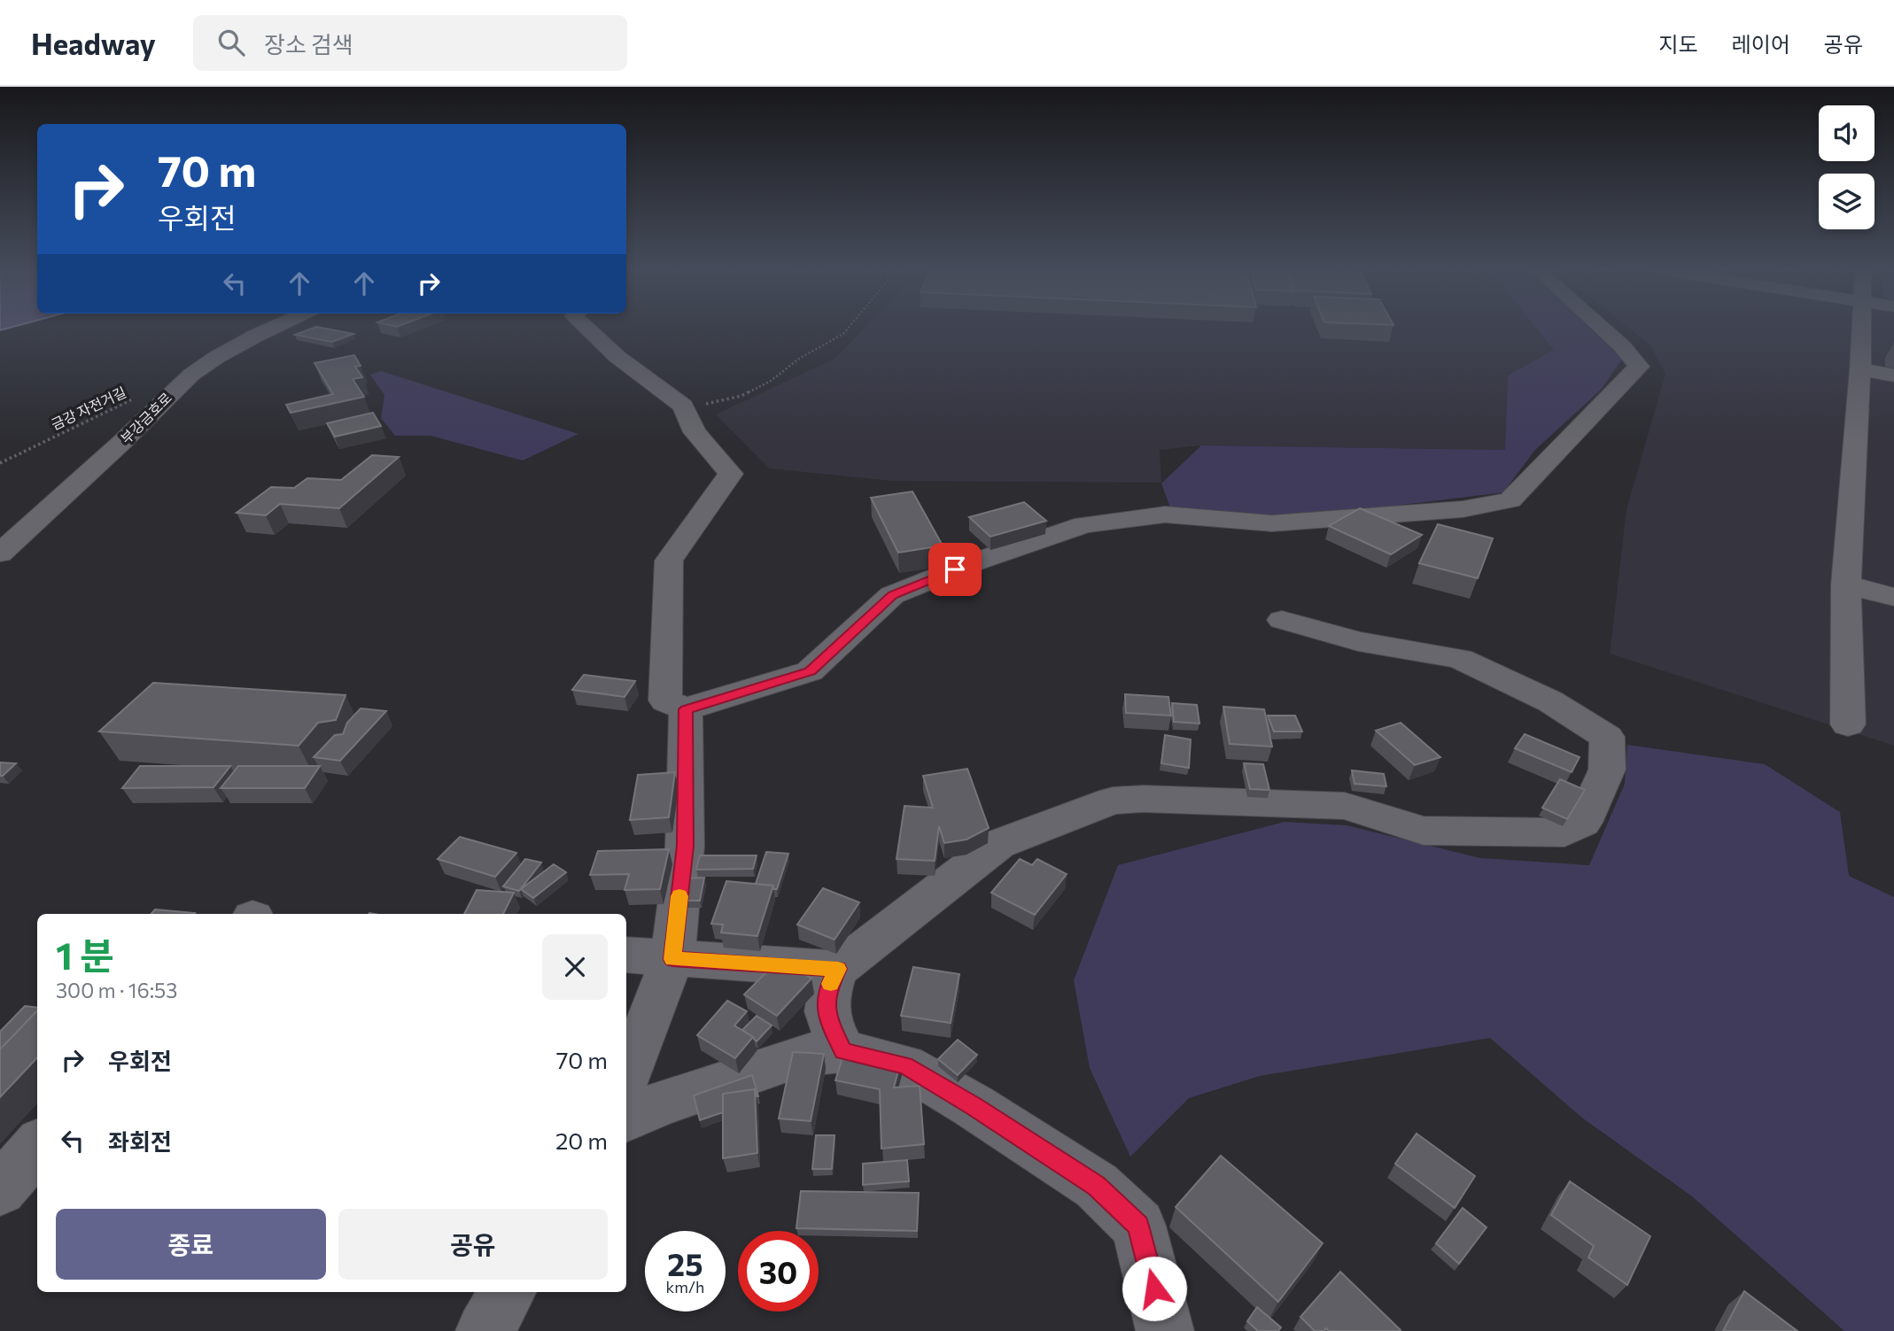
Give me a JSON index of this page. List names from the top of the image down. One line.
{"streets":{"street":["부강금호로"],"path":["금강 자전거길"]},"page":{"header":"Headway","search":"장소 검색","nav":["지도","레이어","공유"],"turn":["70 m","우회전"],"heading":["1 분","300 m · 16:53"],"list":[{"name":"우회전","value":"70 m"},{"name":"좌회전","value":"20 m"}],"buttons":["종료","공유"],"speed":"25 km/h","limit":"30"}}
